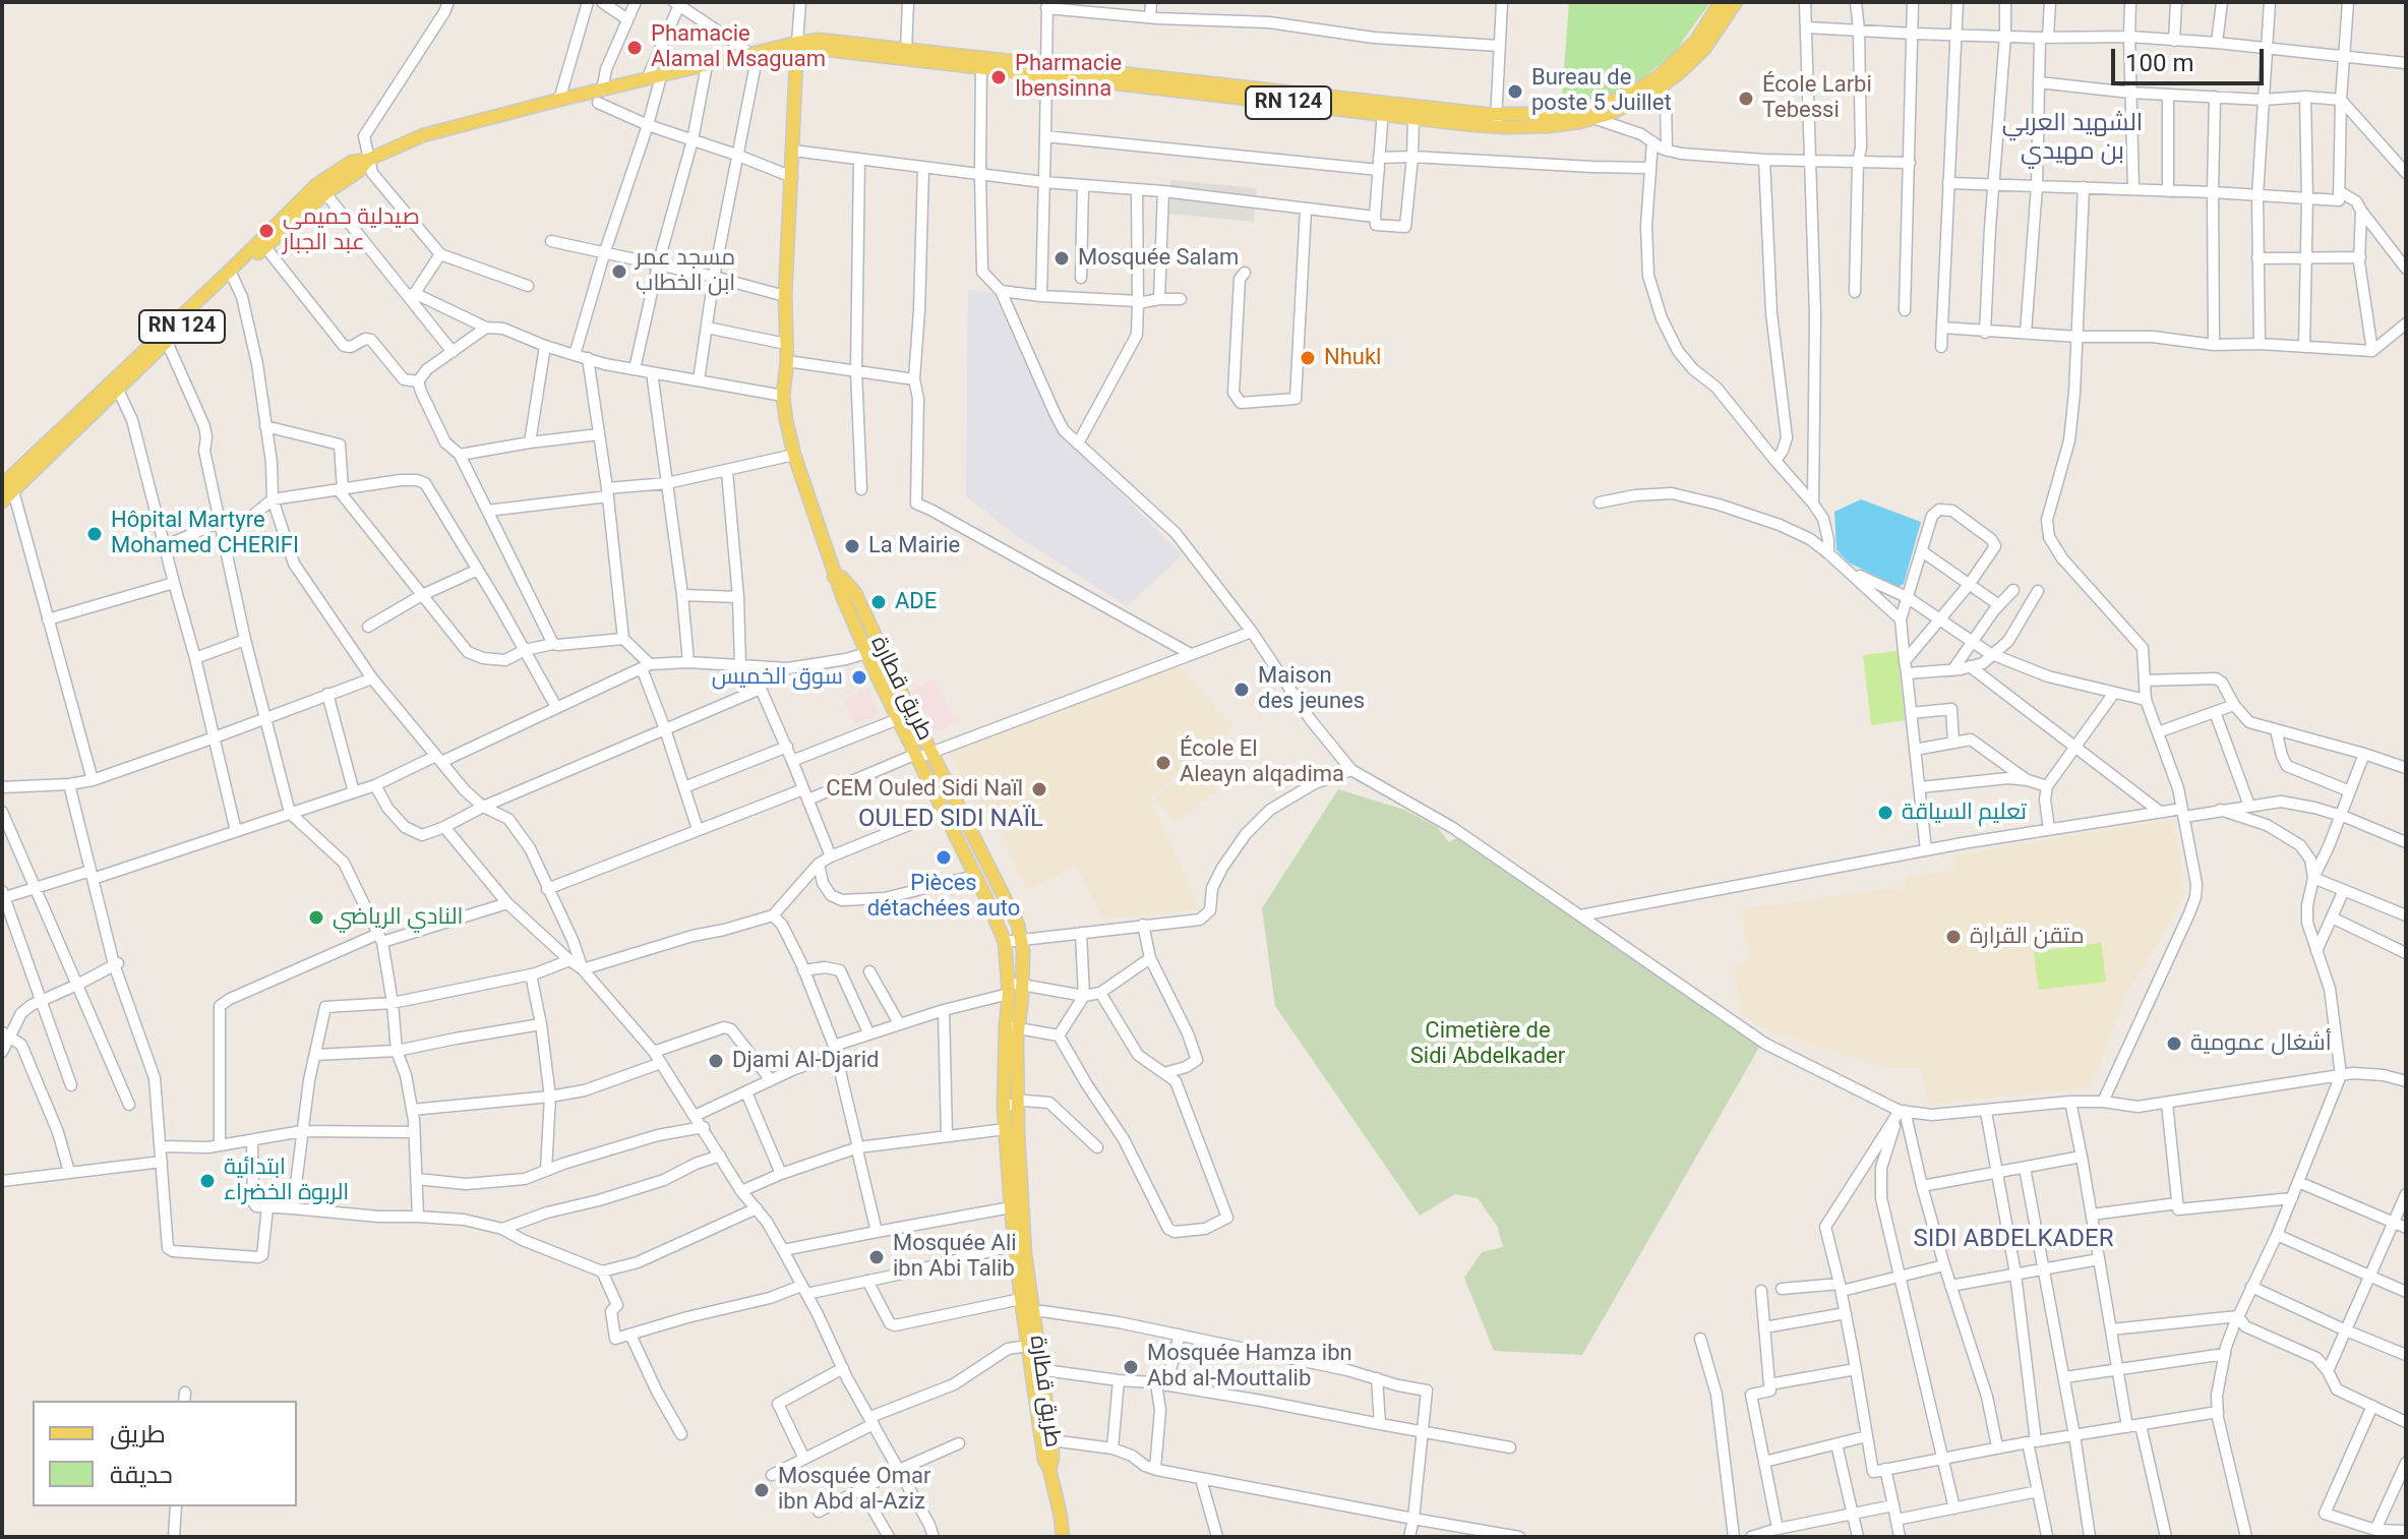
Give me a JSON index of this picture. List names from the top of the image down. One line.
{"streets":{"main road":["RN 124","طريق قطارة"]},"crossings":[["RN 124","طريق قطارة"]],"districts":["الشهيد العربي بن مهيدي","OULED SIDI NAÏL","SIDI ABDELKADER"],"parks":["Cimetière de Sidi Abdelkader"],"places":["Phamacie Alamal Msaguam","Pharmacie Ibensinna","Bureau de poste 5 Juillet","École Larbi Tebessi","صيدلية حميمي عبد الجبار","Mosquée Salam","مسجد عمر ابن الخطاب","Nhukl","Hôpital Martyre Mohamed CHERIFI","La Mairie","ADE","سوق الخميس","Maison des jeunes","École El Aleayn alqadima","CEM Ouled Sidi Naïl","تعليم السياقة","Pièces détachées auto","النادي الرياضي","متقن القرارة","أشغال عمومية","Djami Al-Djarid","ابتدائية الربوة الخضراء","Mosquée Ali ibn Abi Talib","Mosquée Hamza ibn Abd al-Mouttalib","Mosquée Omar ibn Abd al-Aziz"],"legend":["طريق","حديقة"],"scale_bar":"100 m"}
